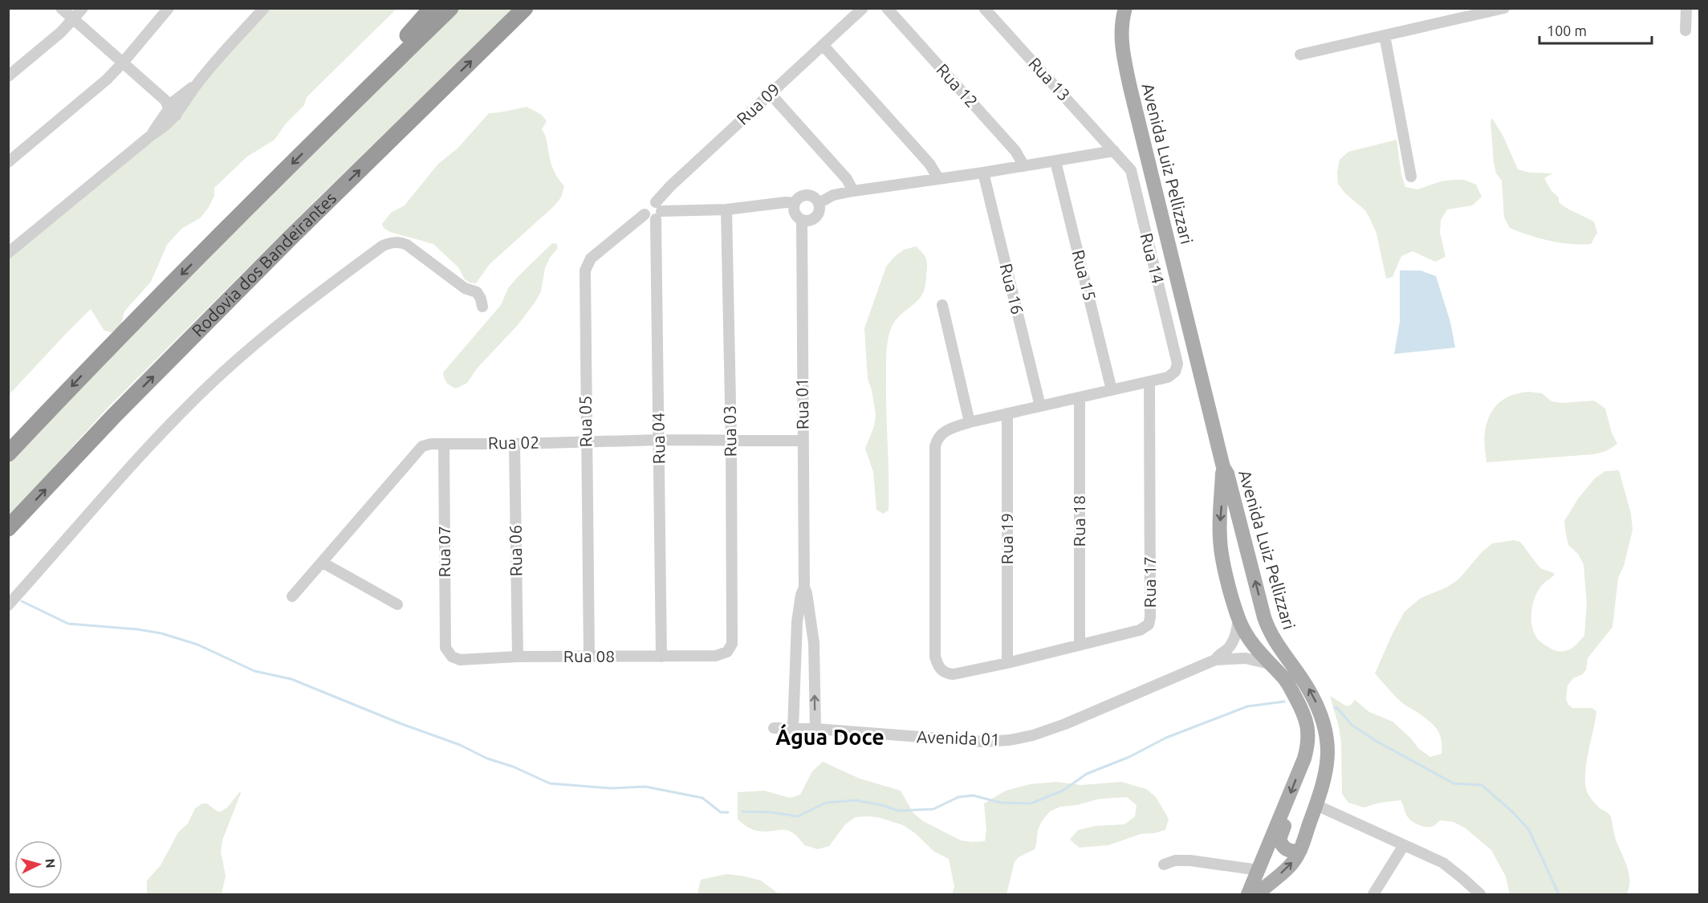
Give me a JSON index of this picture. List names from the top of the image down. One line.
{"streets":{"highway":["Rodovia dos Bandeirantes"],"main road":["Avenida Luiz Pellizzari"],"street":["Rua 13","Rua 12","Rua 09","Rua 14","Rua 15","Rua 16","Rua 01","Rua 05","Rua 03","Rua 04","Rua 02","Rua 18","Rua 19","Rua 06","Rua 07","Rua 17","Rua 08","Avenida 01"]},"crossings":[["Rua 13","Rua 14"],["Rua 09","Rua 05"],["Rua 09","Rua 04"],["Avenida Luiz Pellizzari","Avenida 01"],["Rua 14","Rua 17"],["Rua 01","Rua 02"],["Rua 05","Rua 02"],["Rua 05","Rua 08"],["Rua 03","Rua 02"],["Rua 03","Rua 08"],["Rua 04","Rua 02"],["Rua 04","Rua 08"],["Rua 02","Rua 06"],["Rua 02","Rua 07"],["Rua 18","Rua 17"],["Rua 19","Rua 17"],["Rua 06","Rua 08"],["Rua 07","Rua 08"]],"districts":["Água Doce"],"scale_bar":"100 m","north":"right"}
